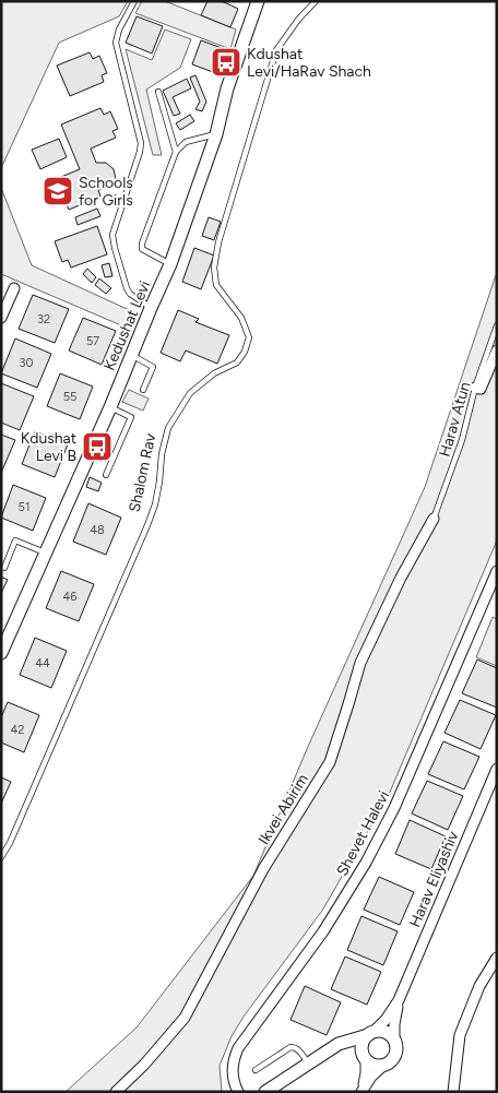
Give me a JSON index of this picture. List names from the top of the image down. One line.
{"streets":{"street":["Kedushat Levi","Ikvei Abirim","Shevet Halevi","Harav Eliyashiv"],"lane":["Harav Atun","Shalom Rav"]},"crossings":[["Harav Atun","Ikvei Abirim"]],"places":{"bus stop":["Kdushat Levi/HaRav Shach","Kdushat Levi B"],"school or university":["Schools for Girls"]},"house_numbers":["32","57","30","55","51","48","46","44","42"]}
